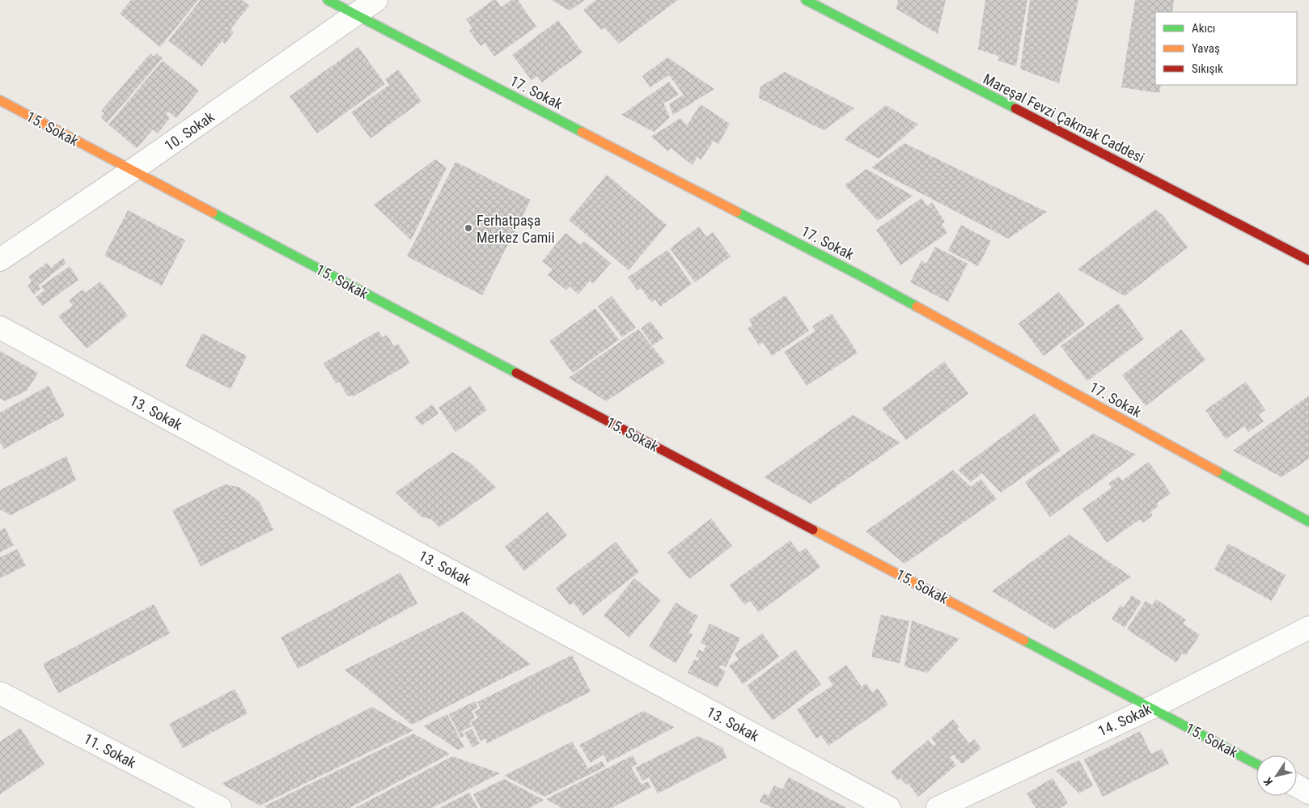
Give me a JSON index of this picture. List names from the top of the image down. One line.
{"streets":{"street":["17. Sokak","Mareşal Fevzi Çakmak Caddesi","15. Sokak","10. Sokak","13. Sokak","14. Sokak","11. Sokak"]},"crossings":[["17. Sokak","10. Sokak"],["15. Sokak","10. Sokak"],["15. Sokak","14. Sokak"]],"places":["Ferhatpaşa Merkez Camii"],"legend":["Akıcı","Yavaş","Sıkışık"],"north":"bottom left"}
